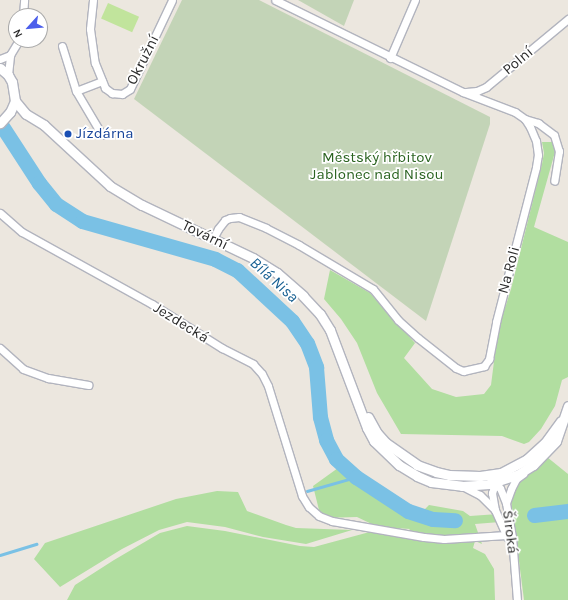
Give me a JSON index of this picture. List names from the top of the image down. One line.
{"streets":{"street":["Okružní","Polní","Tovární","Na Roli","Jezdecká","Široká"]},"crossings":[["Tovární","Na Roli"],["Tovární","Široká"],["Jezdecká","Široká"]],"water":["Bílá Nisa"],"parks":["Městský hřbitov Jablonec nad Nisou"],"places":["Jízdárna"],"north":"bottom left"}
